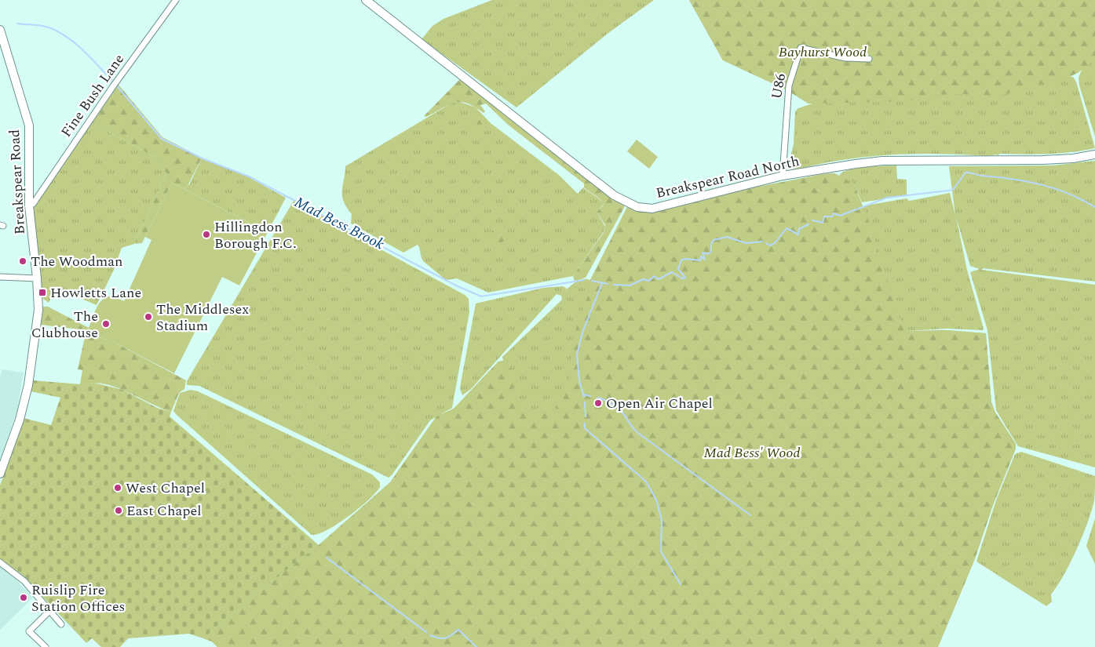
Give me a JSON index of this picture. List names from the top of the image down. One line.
{"streets":{"street":["U86","Fine Bush Lane","Breakspear Road North","Breakspear Road"]},"crossings":[["U86","Breakspear Road North"],["Fine Bush Lane","Breakspear Road"]],"water":["Mad Bess Brook"],"parks":["Bayhurst Wood","Mad Bess' Wood"],"places":{"other":["Hillingdon Borough F.C.","The Woodman","The Middlesex Stadium","The Clubhouse","Open Air Chapel","West Chapel","East Chapel","Ruislip Fire Station Offices"],"transit":["Howletts Lane"]}}
